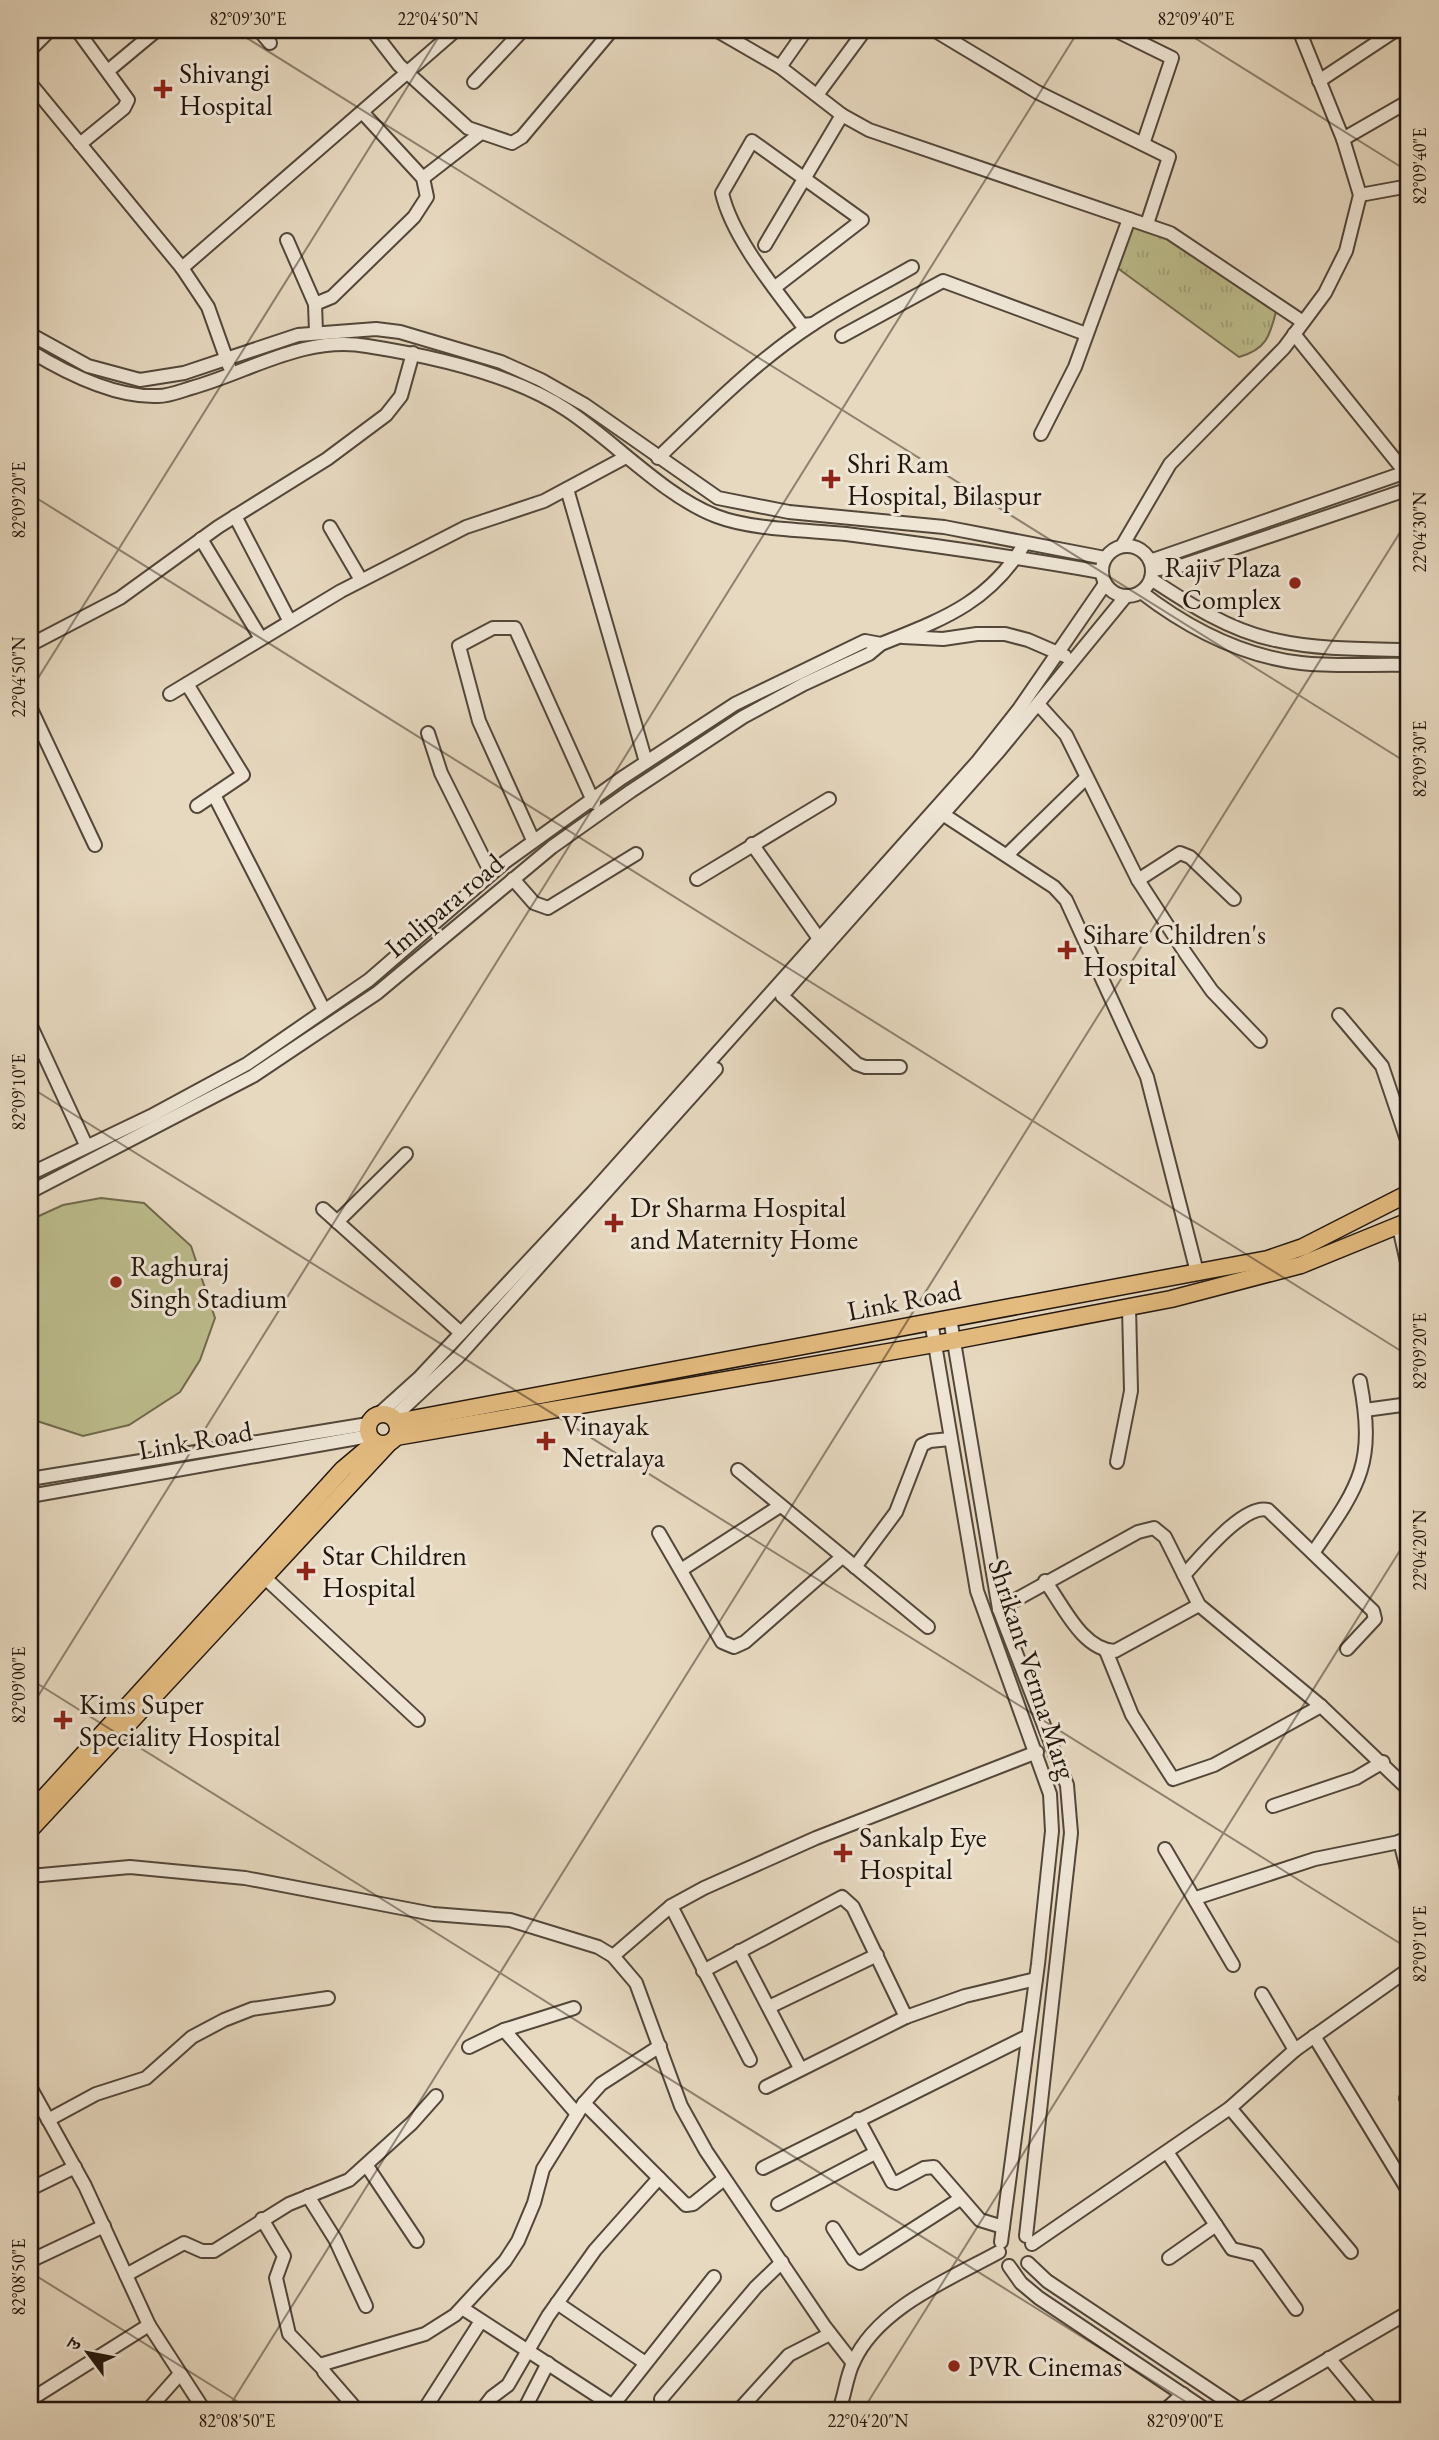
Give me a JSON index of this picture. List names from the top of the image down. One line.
{"streets":{"main road":["Link Road"],"street":["Imlipara road","Shrikant Verma Marg"]},"crossings":[["Link Road","Shrikant Verma Marg"]],"places":{"health":["Shivangi Hospital","Shri Ram Hospital, Bilaspur","Sihare Children's Hospital","Dr Sharma Hospital and Maternity Home","Vinayak Netralaya","Star Children Hospital","Kims Super Speciality Hospital","Sankalp Eye Hospital"],"other":["Rajiv Plaza Complex","Raghuraj Singh Stadium","PVR Cinemas"]},"north":"top left","coordinates":["82°09'30\"E","22°04'50\"N","82°09'40\"E","82°09'20\"E","22°04'30\"N","82°09'10\"E","22°04'20\"N","82°09'00\"E","82°08'50\"E"]}
